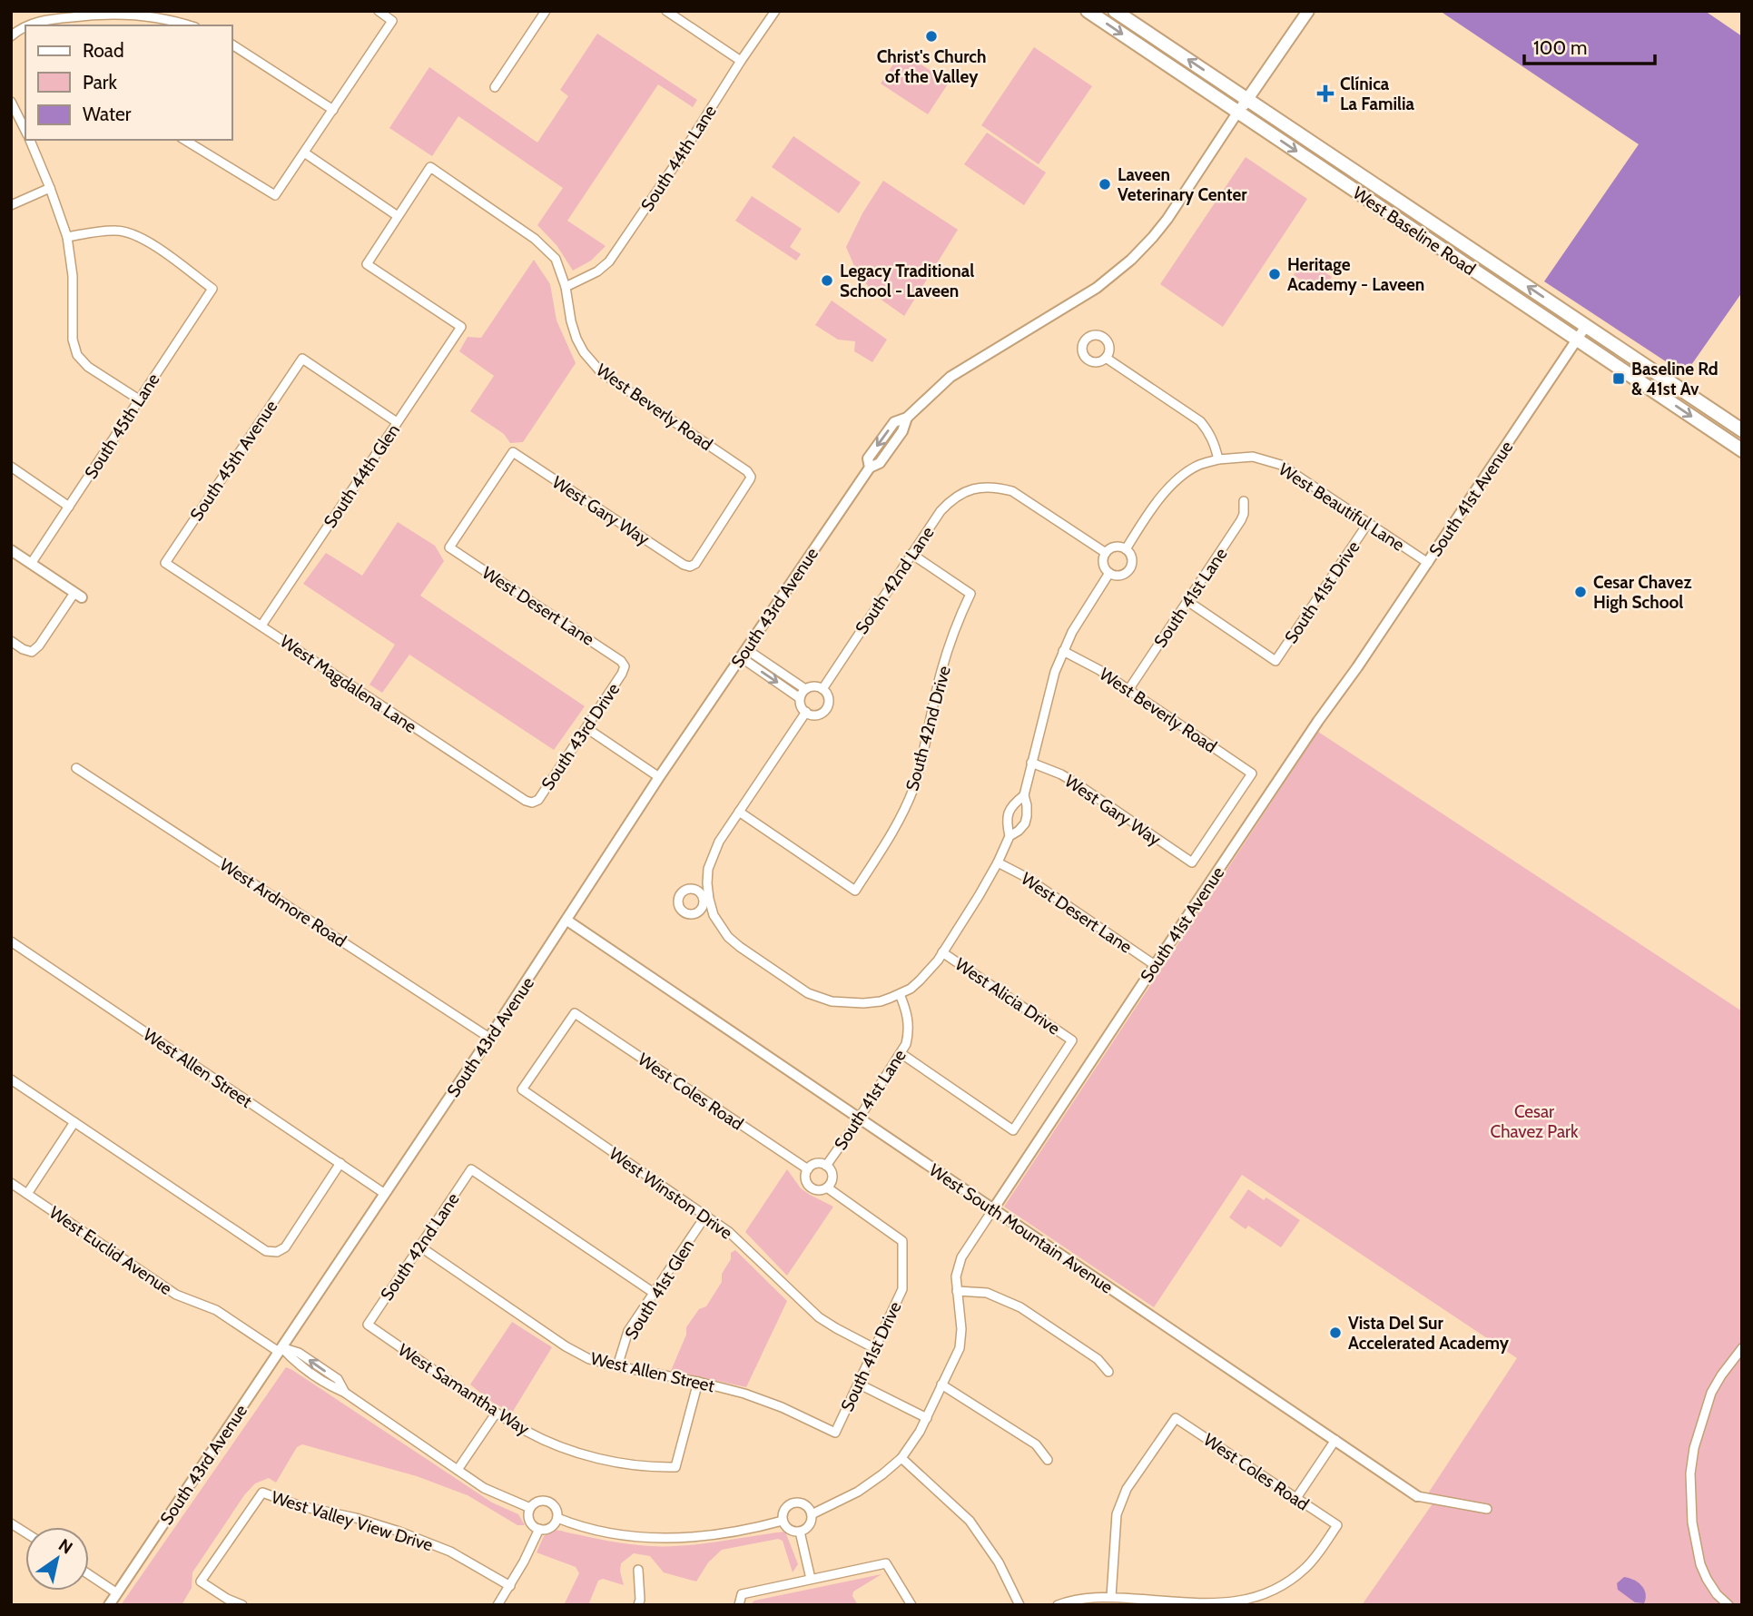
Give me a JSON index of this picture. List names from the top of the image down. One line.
{"streets":{"main road":["West Baseline Road","South 43rd Avenue"],"street":["South 44th Lane","West Beverly Road","South 45th Lane","South 45th Avenue","South 44th Glen","South 41st Avenue","West Beautiful Lane","West Gary Way","South 42nd Lane","South 41st Drive","South 41st Lane","West Desert Lane","West Magdalena Lane","South 42nd Drive","South 43rd Drive","West Ardmore Road","West Alicia Drive","West Allen Street","West Coles Road","West Winston Drive","West South Mountain Avenue","West Euclid Avenue","South 41st Glen","West Samantha Way","West Valley View Drive"]},"crossings":[["South 44th Lane","West Beverly Road"],["West Baseline Road","South 41st Avenue"],["West Baseline Road","South 43rd Avenue"],["West Beverly Road","South 44th Glen"],["West Beverly Road","West Gary Way"],["West Beverly Road","South 41st Lane"],["South 45th Avenue","South 44th Glen"],["South 45th Avenue","West Magdalena Lane"],["South 44th Glen","West Magdalena Lane"],["South 41st Avenue","West Beautiful Lane"],["South 41st Avenue","West Desert Lane"],["South 41st Avenue","West South Mountain Avenue"],["South 41st Avenue","West Euclid Avenue"],["West Beautiful Lane","South 42nd Lane"],["West Beautiful Lane","South 41st Drive"],["West Gary Way","West Desert Lane"],["South 42nd Lane","South 41st Lane"],["South 42nd Lane","South 42nd Drive"],["South 42nd Lane","West Allen Street"],["South 42nd Lane","South 41st Glen"],["South 42nd Lane","West Samantha Way"],["South 41st Drive","South 41st Lane"],["South 41st Drive","West Allen Street"],["South 41st Drive","West Coles Road"],["South 41st Drive","West Winston Drive"],["South 41st Lane","West Alicia Drive"],["South 41st Lane","West Coles Road"],["South 41st Lane","West South Mountain Avenue"],["West Desert Lane","South 43rd Drive"],["South 43rd Avenue","West Ardmore Road"],["South 43rd Avenue","West Allen Street"],["South 43rd Avenue","West South Mountain Avenue"],["South 43rd Avenue","West Euclid Avenue"],["West Magdalena Lane","South 43rd Drive"],["West Allen Street","South 41st Glen"],["West Allen Street","West Samantha Way"],["West Coles Road","West Winston Drive"],["West Winston Drive","South 41st Glen"]],"parks":["Cesar Chavez Park"],"places":{"other":["Christ's Church of the Valley","Laveen Veterinary Center","Heritage Academy - Laveen","Legacy Traditional School - Laveen","Cesar Chavez High School","Vista Del Sur Accelerated Academy"],"health":["Clínica La Familia"],"transit":["Baseline Rd & 41st Av"]},"legend":["Road","Park","Water"],"scale_bar":"100 m","north":"top right"}
